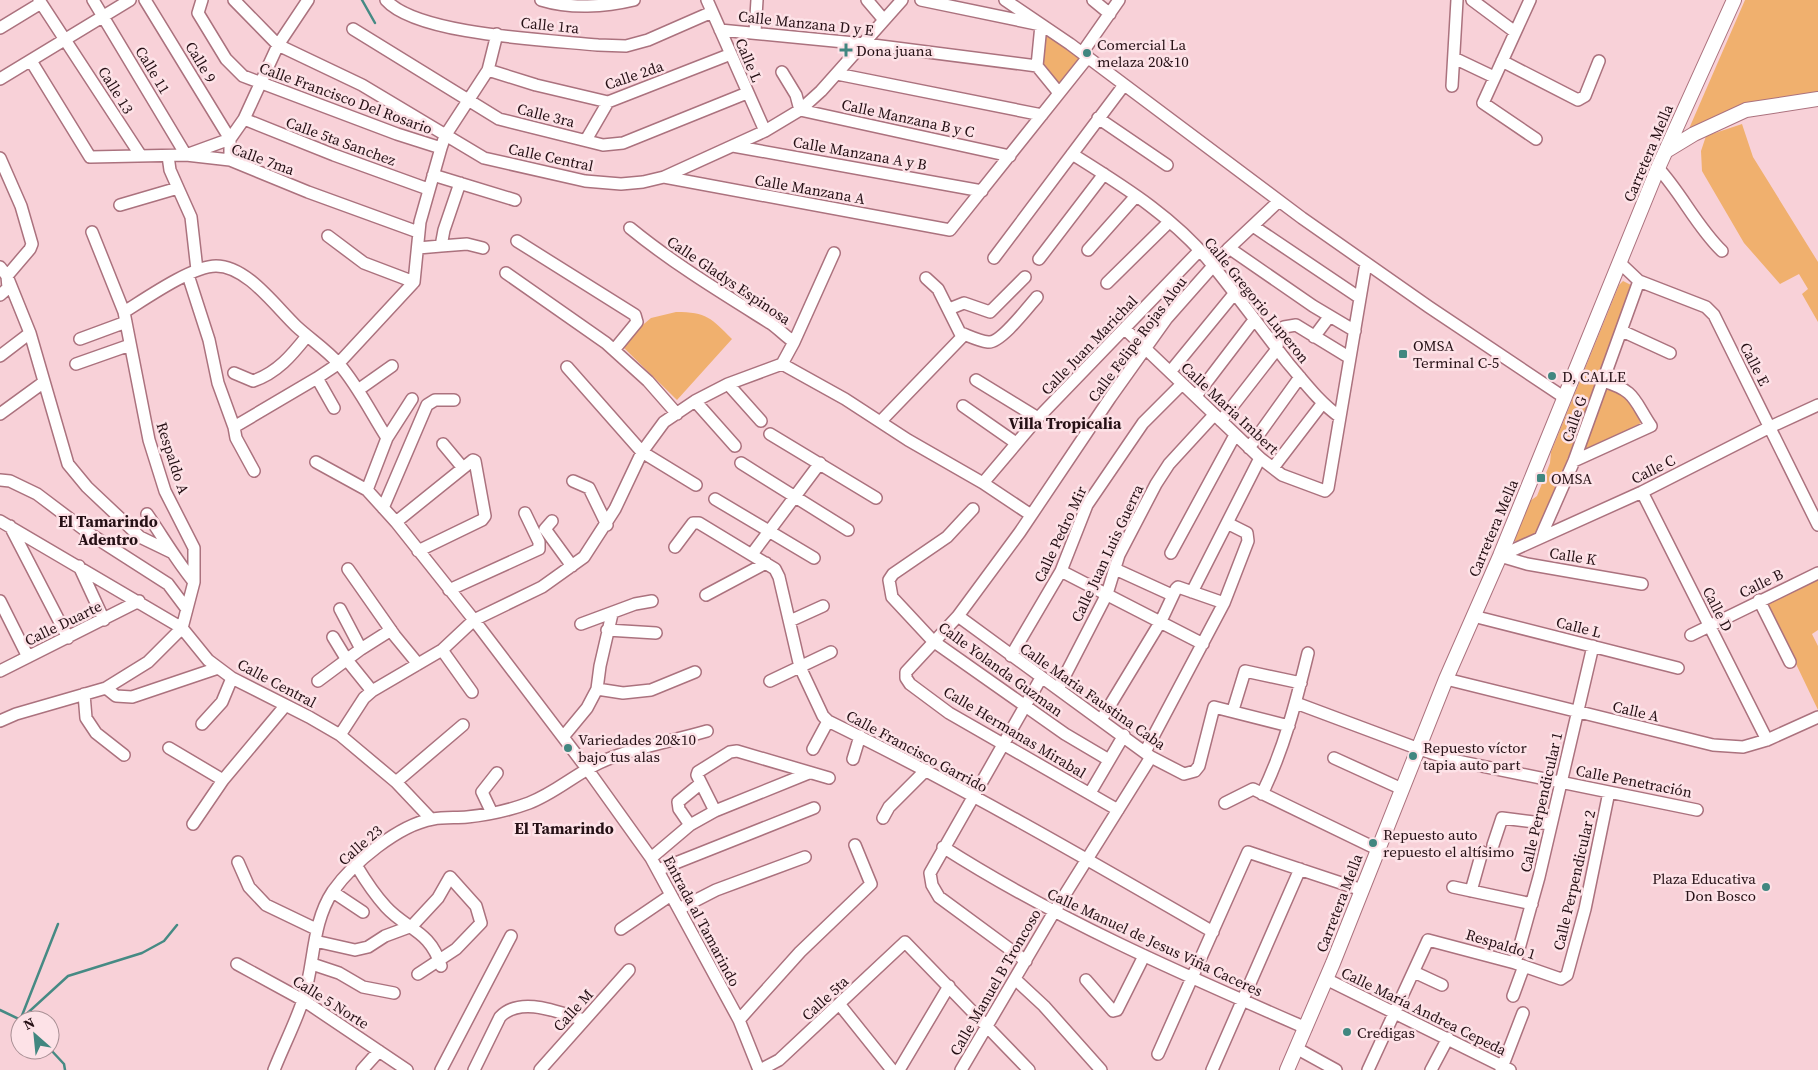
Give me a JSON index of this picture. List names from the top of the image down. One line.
{"streets":{"main road":["Carretera Mella"],"street":["Calle Manzana D y E","Calle 1ra","Calle L","Calle 9","Calle 11","Calle 2da","Calle 13","Calle Francisco Del Rosario","Calle 3ra","Calle Manzana B y C","Calle 5ta Sanchez","Calle Manzana A y B","Calle Central","Calle 7ma","Calle Manzana A","Calle Gladys Espinosa","Calle Gregorio Luperon","Calle Felipe Rojas Alou","Calle Juan Marichal","Calle E","Calle Maria Imbert","Calle G","Respaldo A","Calle C","Calle Pedro Mir","Calle Juan Luis Guerra","Calle K","Calle B","Calle D","Calle Duarte","Calle Yolanda Guzman","Calle Maria Faustina Caba","Calle A","Calle Hermanas Mirabal","Calle Francisco Garrido","Calle Penetración","Calle Perpendicular 1","Calle 23","Calle Perpendicular 2","Entrada al Tamarindo","Calle Manuel de Jesus Viña Caceres","Respaldo 1","Calle Manuel B Troncoso","Calle 5ta","Calle 5 Norte","Calle M","Calle María Andrea Cepeda"]},"crossings":[["Calle Manzana D y E","Calle L"],["Calle Manzana D y E","Calle Central"],["Calle 1ra","Calle L"],["Calle L","Calle 2da"],["Calle L","Calle 3ra"],["Calle L","Carretera Mella"],["Calle L","Calle Central"],["Calle L","Calle Perpendicular 1"],["Calle 11","Calle 7ma"],["Calle 13","Calle 7ma"],["Calle Francisco Del Rosario","Calle Central"],["Calle Manzana B y C","Calle Central"],["Calle Manzana A y B","Calle Central"],["Calle Manzana A y B","Calle Manzana A"],["Carretera Mella","Calle E"],["Carretera Mella","Calle C"],["Carretera Mella","Calle K"],["Carretera Mella","Calle A"],["Carretera Mella","Calle Penetración"],["Carretera Mella","Calle Manuel de Jesus Viña Caceres"],["Carretera Mella","Calle María Andrea Cepeda"],["Calle Central","Calle Manzana A"],["Calle Central","Respaldo A"],["Calle Central","Calle Duarte"],["Calle Central","Calle 23"],["Calle Gregorio Luperon","Calle Felipe Rojas Alou"],["Calle Gregorio Luperon","Calle Juan Marichal"],["Calle Gregorio Luperon","Calle Maria Imbert"],["Calle Gregorio Luperon","Calle Juan Luis Guerra"],["Calle Felipe Rojas Alou","Calle Maria Imbert"],["Calle Felipe Rojas Alou","Calle Yolanda Guzman"],["Calle Felipe Rojas Alou","Calle Maria Faustina Caba"],["Calle Felipe Rojas Alou","Calle Hermanas Mirabal"],["Calle Juan Marichal","Calle Maria Imbert"],["Calle E","Calle G"],["Calle E","Calle C"],["Calle Maria Imbert","Calle Pedro Mir"],["Calle Maria Imbert","Calle Juan Luis Guerra"],["Calle G","Calle C"],["Calle C","Calle K"],["Calle C","Calle D"],["Calle Pedro Mir","Calle Maria Faustina Caba"],["Calle Juan Luis Guerra","Calle Maria Faustina Caba"],["Calle B","Calle D"],["Calle D","Calle A"],["Calle Maria Faustina Caba","Calle Manuel B Troncoso"],["Calle A","Calle Perpendicular 1"],["Calle Hermanas Mirabal","Calle Manuel B Troncoso"],["Calle Francisco Garrido","Calle Manuel B Troncoso"],["Calle Penetración","Calle Perpendicular 1"],["Calle Penetración","Calle Perpendicular 2"],["Calle Perpendicular 1","Respaldo 1"],["Calle 23","Entrada al Tamarindo"],["Calle 23","Calle 5 Norte"],["Calle Perpendicular 2","Respaldo 1"],["Entrada al Tamarindo","Calle 5ta"],["Calle Manuel de Jesus Viña Caceres","Calle Manuel B Troncoso"]],"districts":["Villa Tropicalia","El Tamarindo Adentro","El Tamarindo"],"places":{"health":["Dona juana"],"other":["Comercial La melaza 20&10","D, CALLE","Variedades 20&10 bajo tus alas","Repuesto víctor tapia auto part","Repuesto auto repuesto el altísimo","Plaza Educativa Don Bosco","Credigas"],"transit":["OMSA Terminal C-5","OMSA"]},"north":"top left"}
